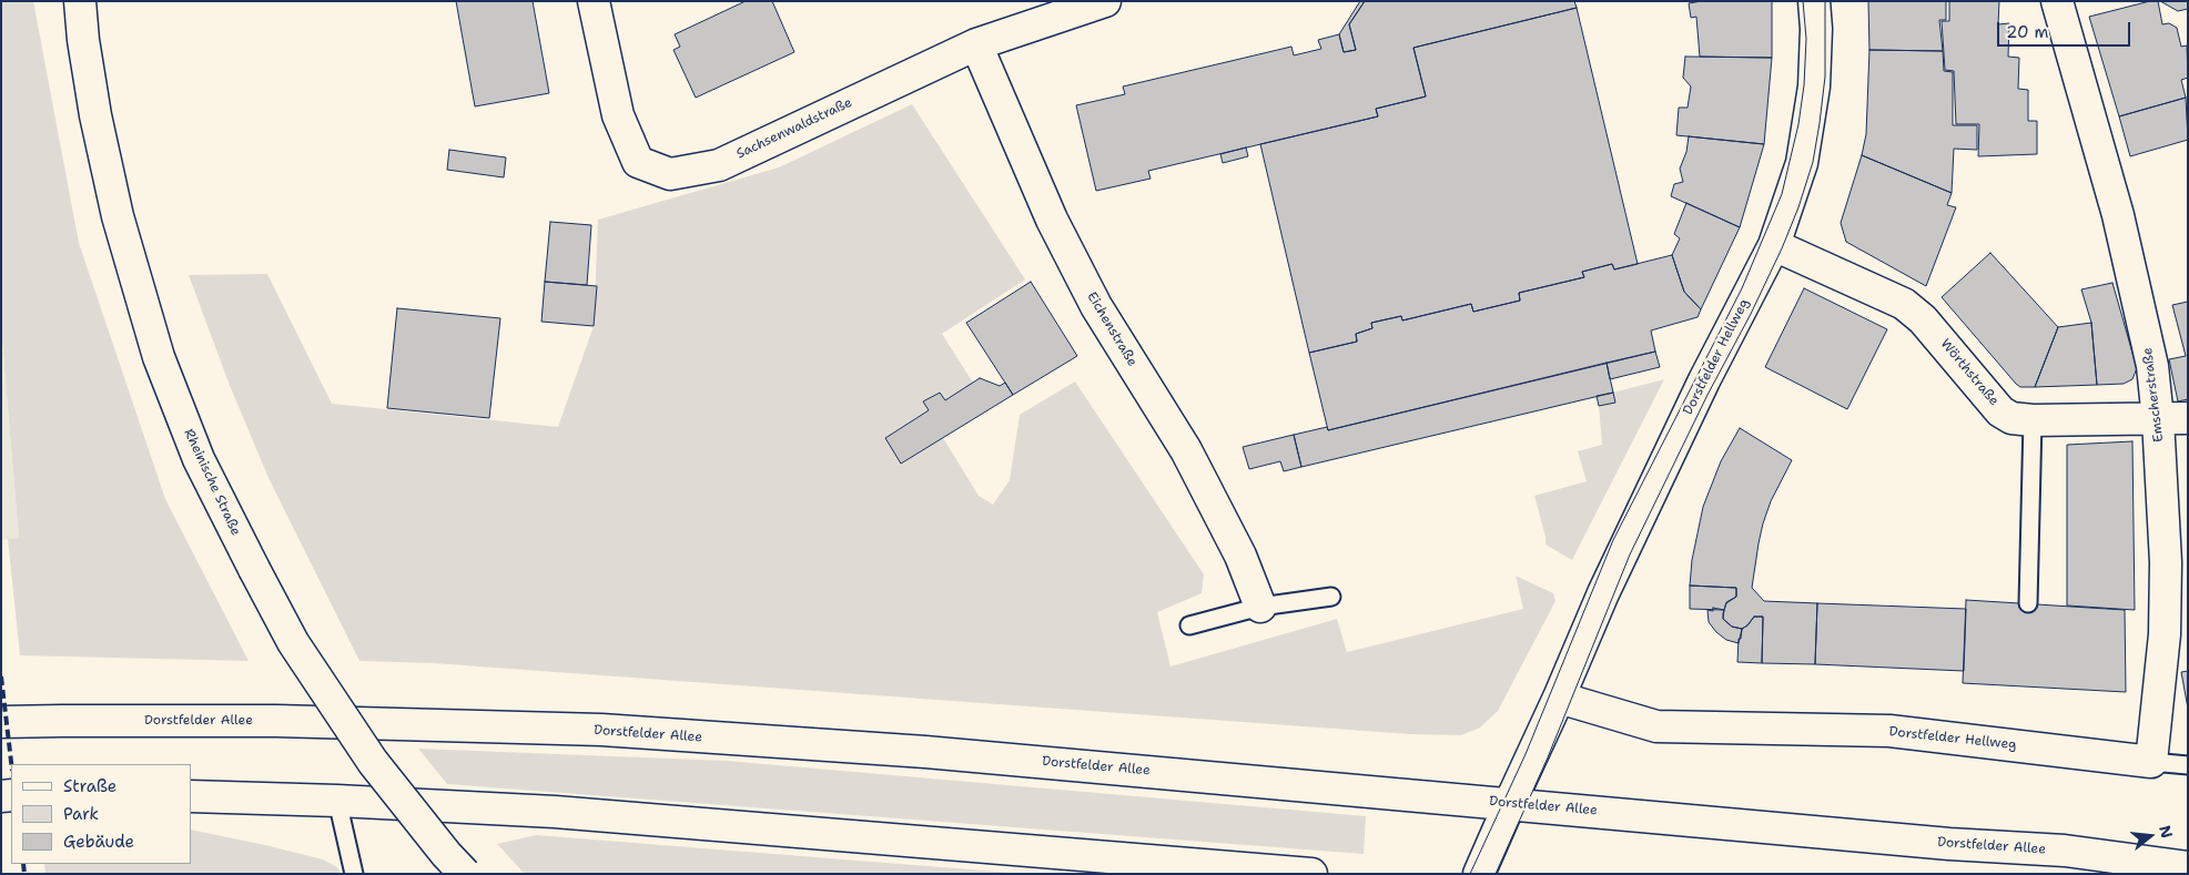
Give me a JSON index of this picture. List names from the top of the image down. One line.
{"streets":{"main road":["Sachsenwaldstraße","Eichenstraße","Dorstfelder Hellweg","Wörthstraße","Emscherstraße","Rheinische Straße","Dorstfelder Allee"]},"crossings":[["Sachsenwaldstraße","Eichenstraße"],["Dorstfelder Hellweg","Wörthstraße"],["Dorstfelder Hellweg","Emscherstraße"],["Dorstfelder Hellweg","Dorstfelder Allee"],["Wörthstraße","Emscherstraße"]],"legend":["Straße","Park","Gebäude"],"scale_bar":"20 m","north":"right"}
